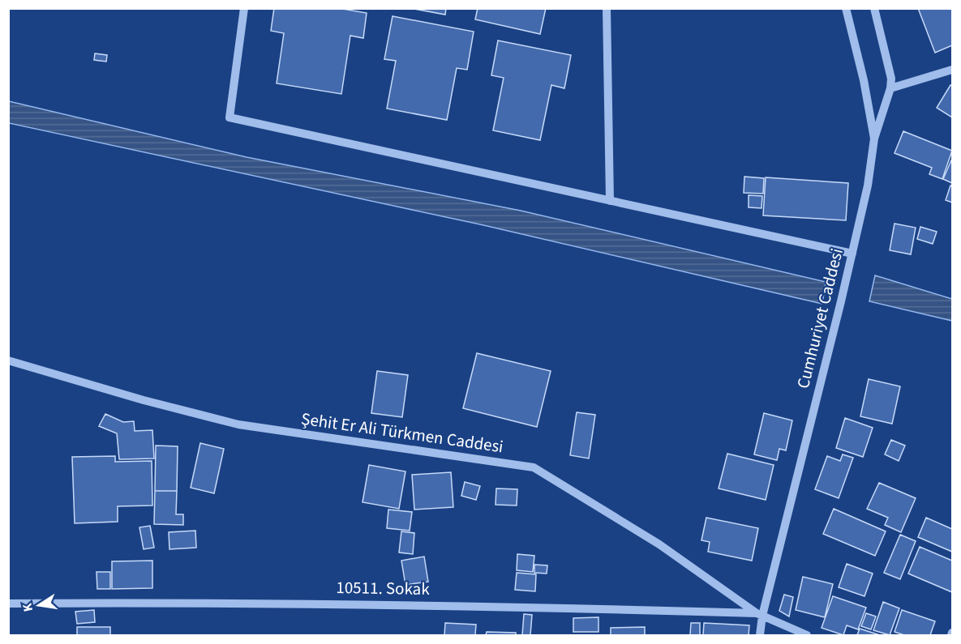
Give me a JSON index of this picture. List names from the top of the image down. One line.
{"streets":{"street":["Cumhuriyet Caddesi","Şehit Er Ali Türkmen Caddesi","10511. Sokak"]},"crossings":[["Cumhuriyet Caddesi","Şehit Er Ali Türkmen Caddesi"],["Cumhuriyet Caddesi","10511. Sokak"],["Şehit Er Ali Türkmen Caddesi","10511. Sokak"]],"north":"left"}
